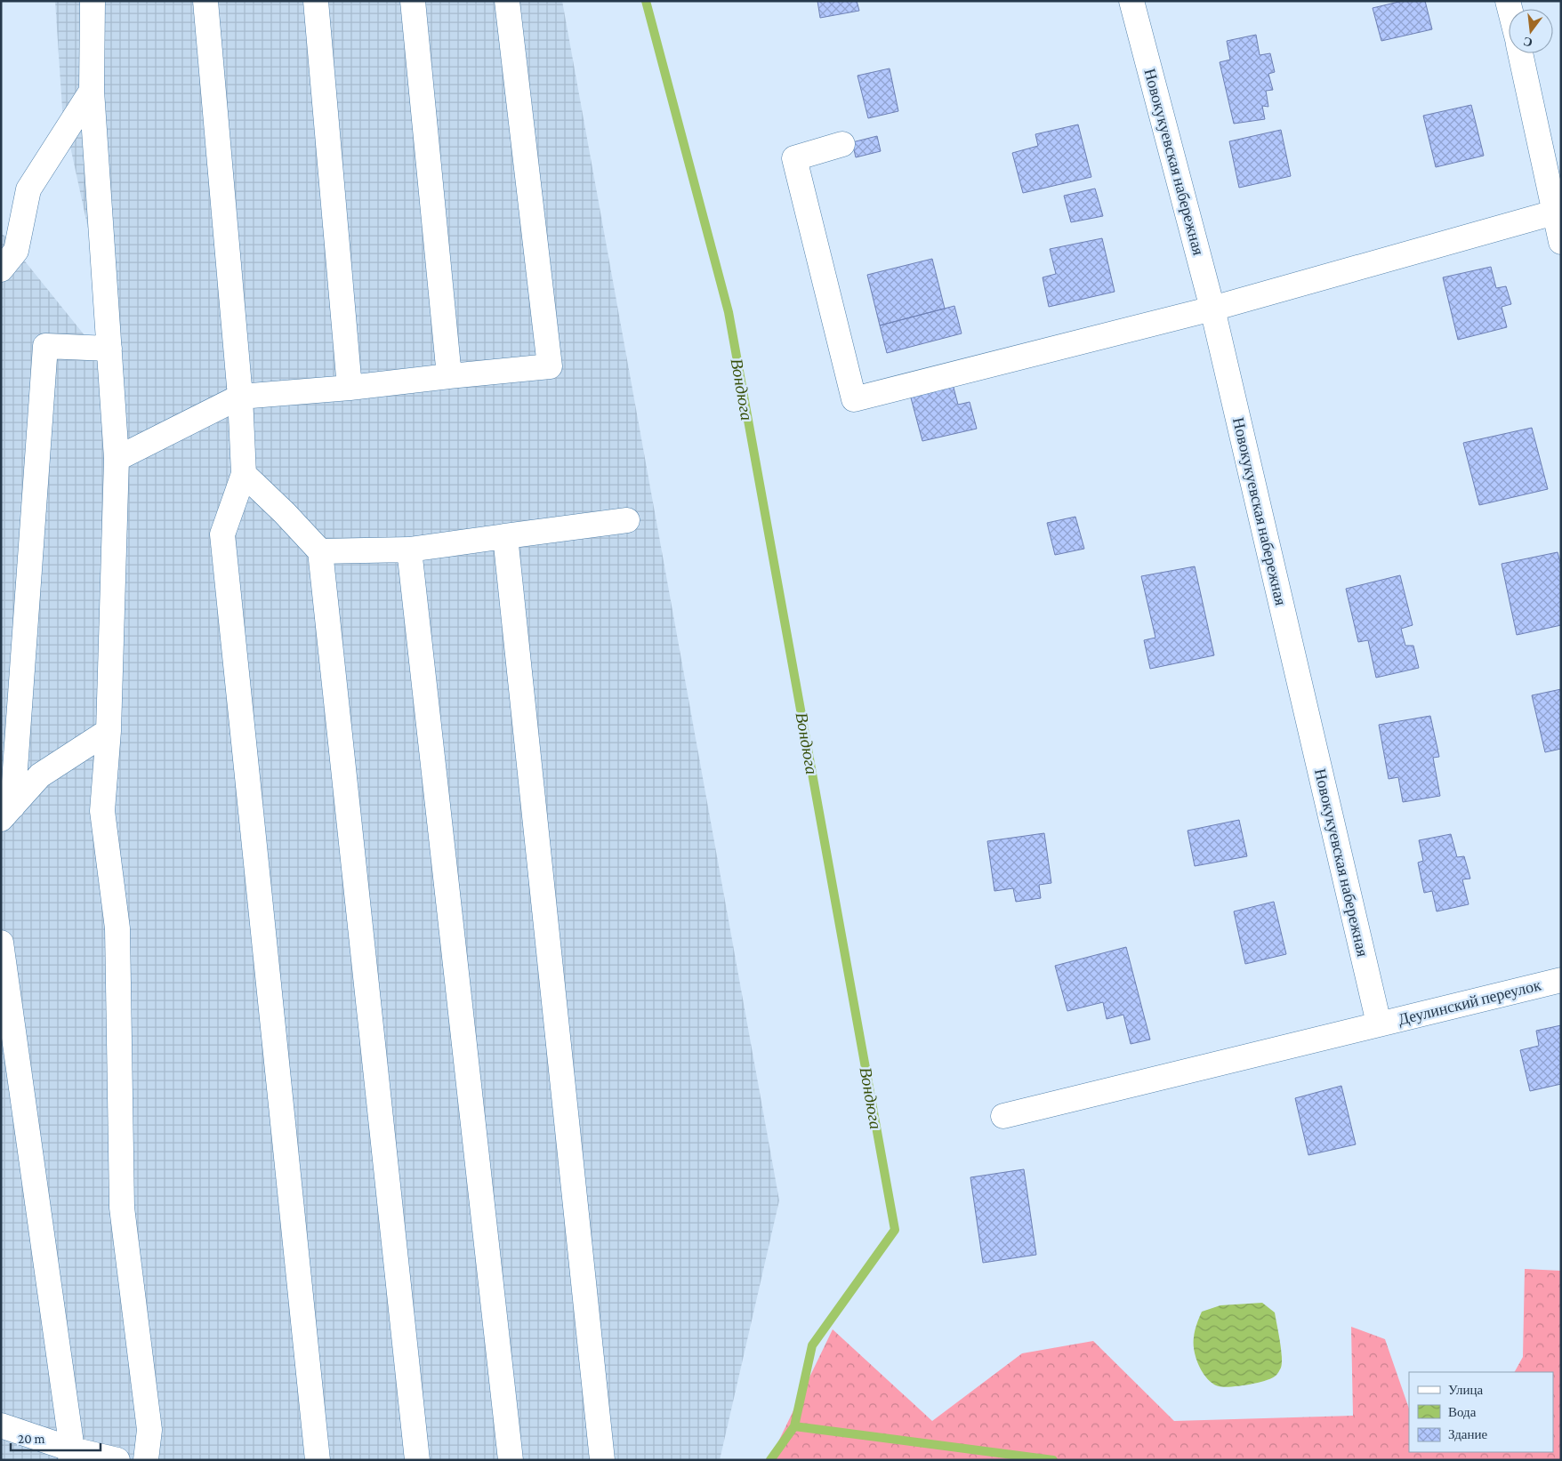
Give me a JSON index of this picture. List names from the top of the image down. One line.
{"streets":{"street":["Новокукуевская набережная","Деулинский переулок"]},"crossings":[["Новокукуевская набережная","Деулинский переулок"]],"water":["Вондюга"],"legend":["Улица","Вода","Здание"],"scale_bar":"20 m","north":"bottom"}
